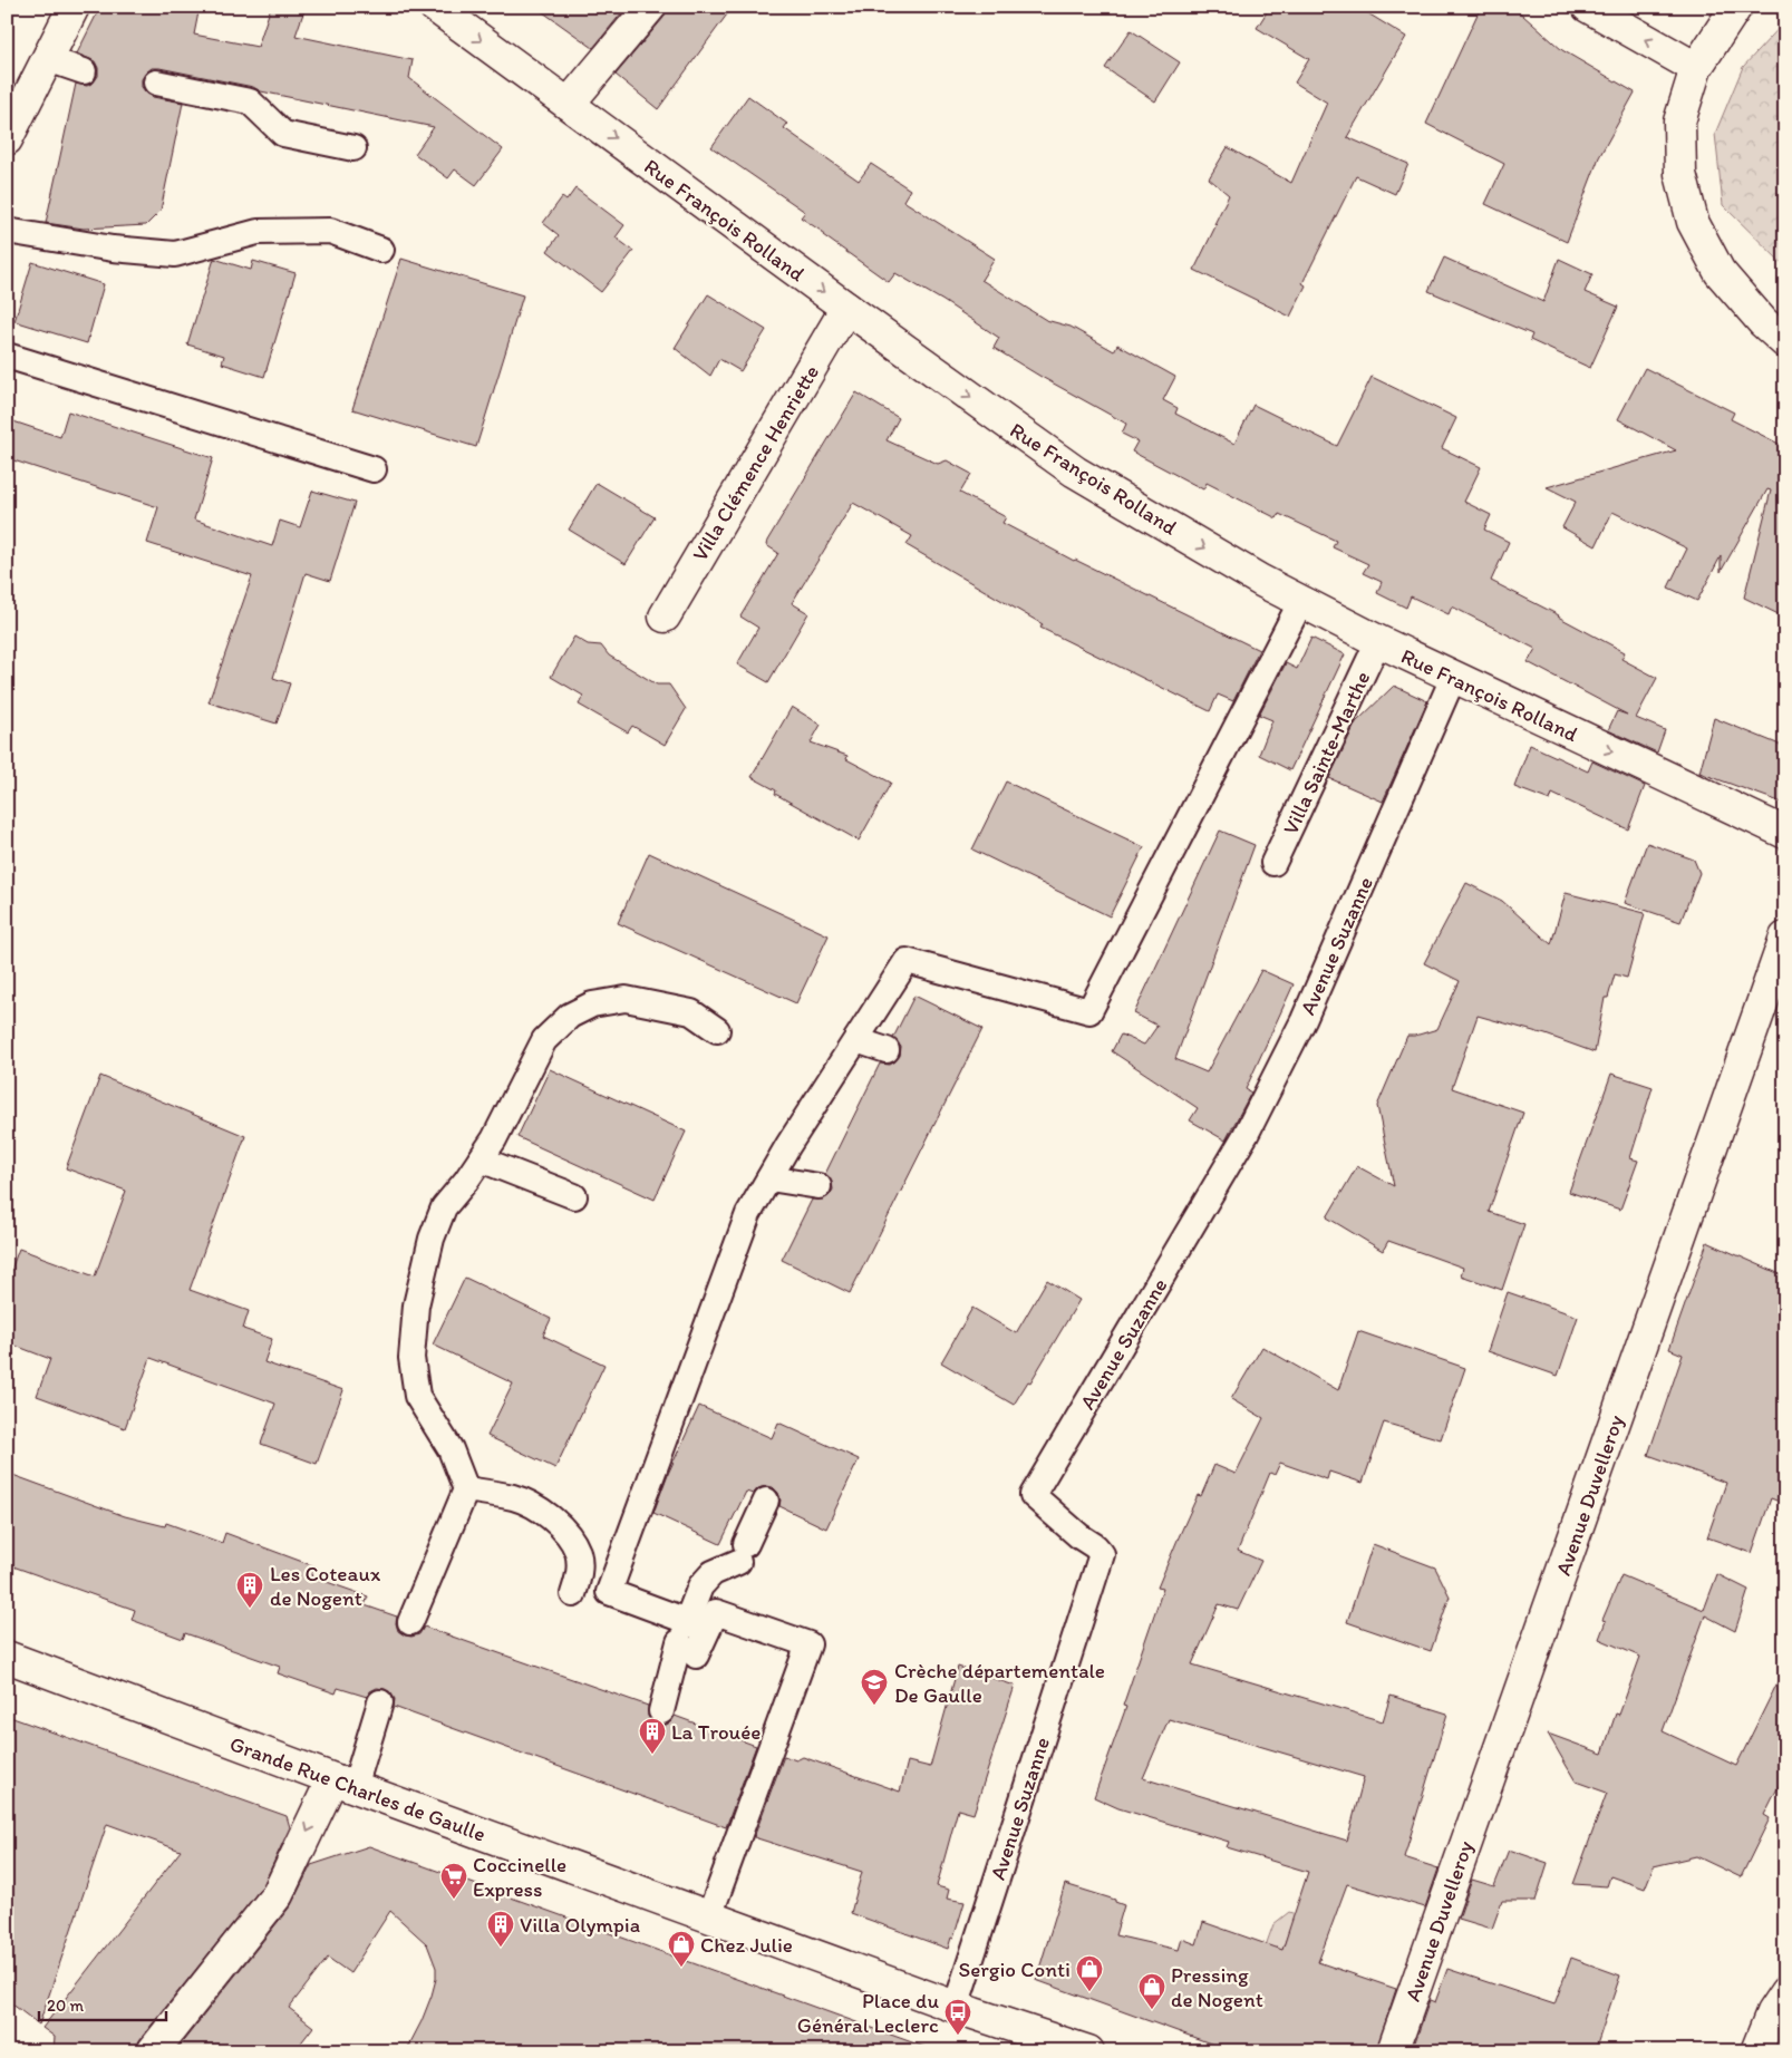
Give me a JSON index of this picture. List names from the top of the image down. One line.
{"streets":{"street":["Rue François Rolland","Villa Clémence Henriette","Avenue Duvelleroy","Grande Rue Charles de Gaulle"],"lane":["Villa Sainte-Marthe","Avenue Suzanne"]},"crossings":[["Rue François Rolland","Villa Clémence Henriette"],["Rue François Rolland","Villa Sainte-Marthe"],["Rue François Rolland","Avenue Suzanne"],["Avenue Suzanne","Grande Rue Charles de Gaulle"]],"one_way":["Rue François Rolland"],"places":{"building":["Les Coteaux de Nogent","La Trouée","Villa Olympia"],"school or university":["Crèche départementale De Gaulle"],"supermarket":["Coccinelle Express"],"shop":["Chez Julie","Sergio Conti","Pressing de Nogent"],"bus stop":["Place du Général Leclerc"]},"scale_bar":"20 m"}
